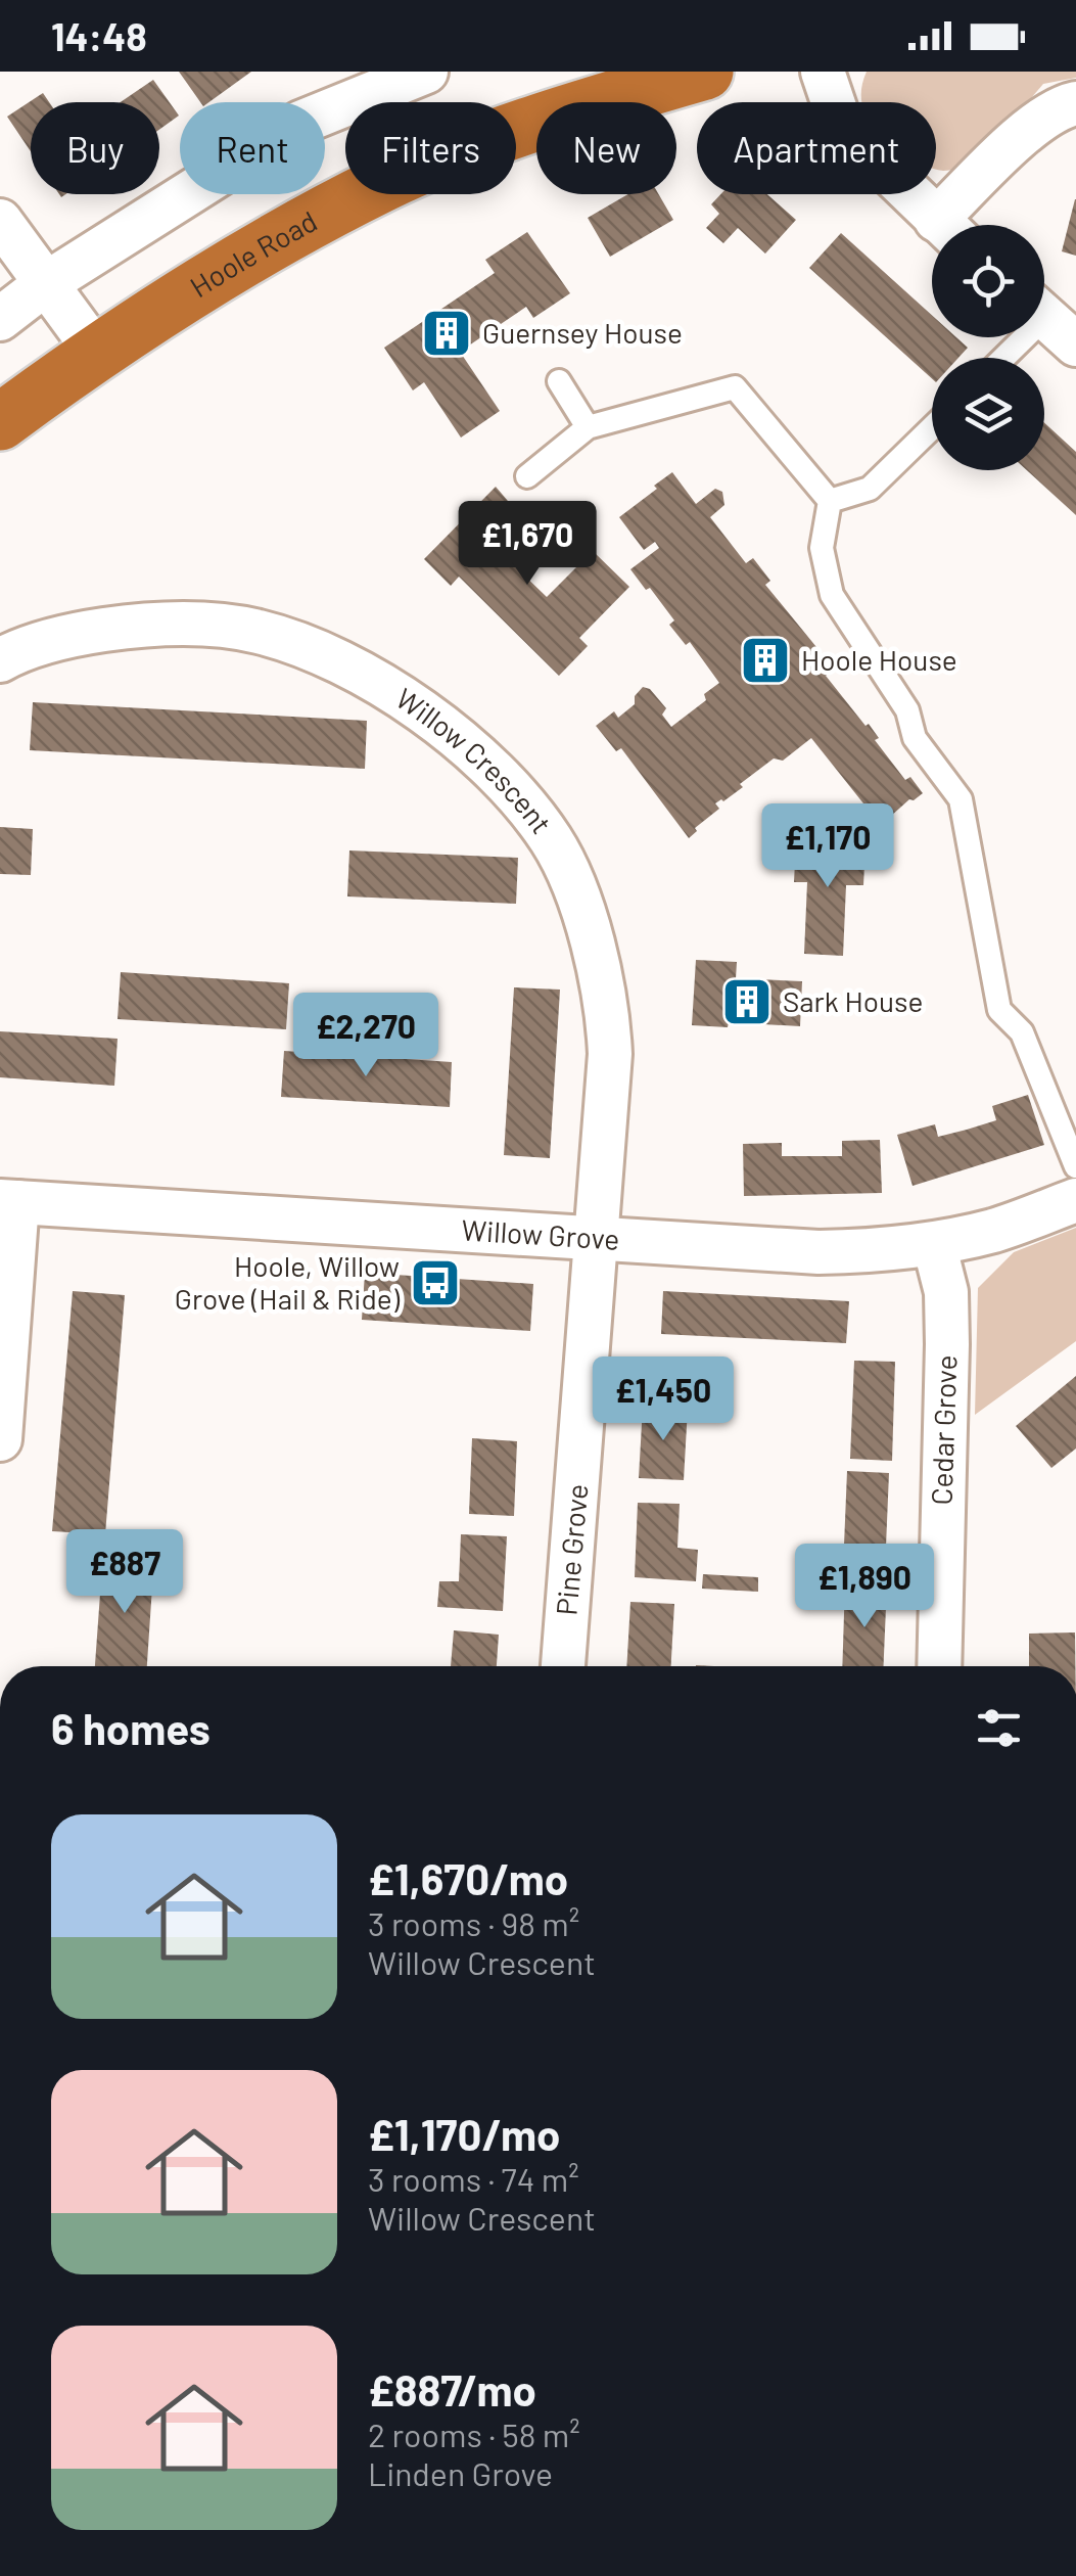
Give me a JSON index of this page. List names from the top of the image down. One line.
{"streets":{"highway":["Hoole Road"],"street":["Willow Crescent","Willow Grove","Cedar Grove","Pine Grove"]},"crossings":[["Willow Crescent","Willow Grove"],["Willow Crescent","Pine Grove"],["Willow Grove","Cedar Grove"],["Willow Grove","Pine Grove"]],"places":{"building":["Guernsey House","Hoole House","Sark House"],"bus stop":["Hoole, Willow Grove (Hail & Ride)"]},"page":{"status":"14:48","chip":["Buy","Rent","Filters","New","Apartment"],"price":["£1,670","£1,170","£2,270","£1,450","£887","£1,890"],"heading":"6 homes","list":[{"name":"£1,670/mo","note":"3 rooms · 98 m² · Willow Crescent"},{"name":"£1,170/mo","note":"3 rooms · 74 m² · Willow Crescent"},{"name":"£887/mo","note":"2 rooms · 58 m² · Linden Grove"}]}}
